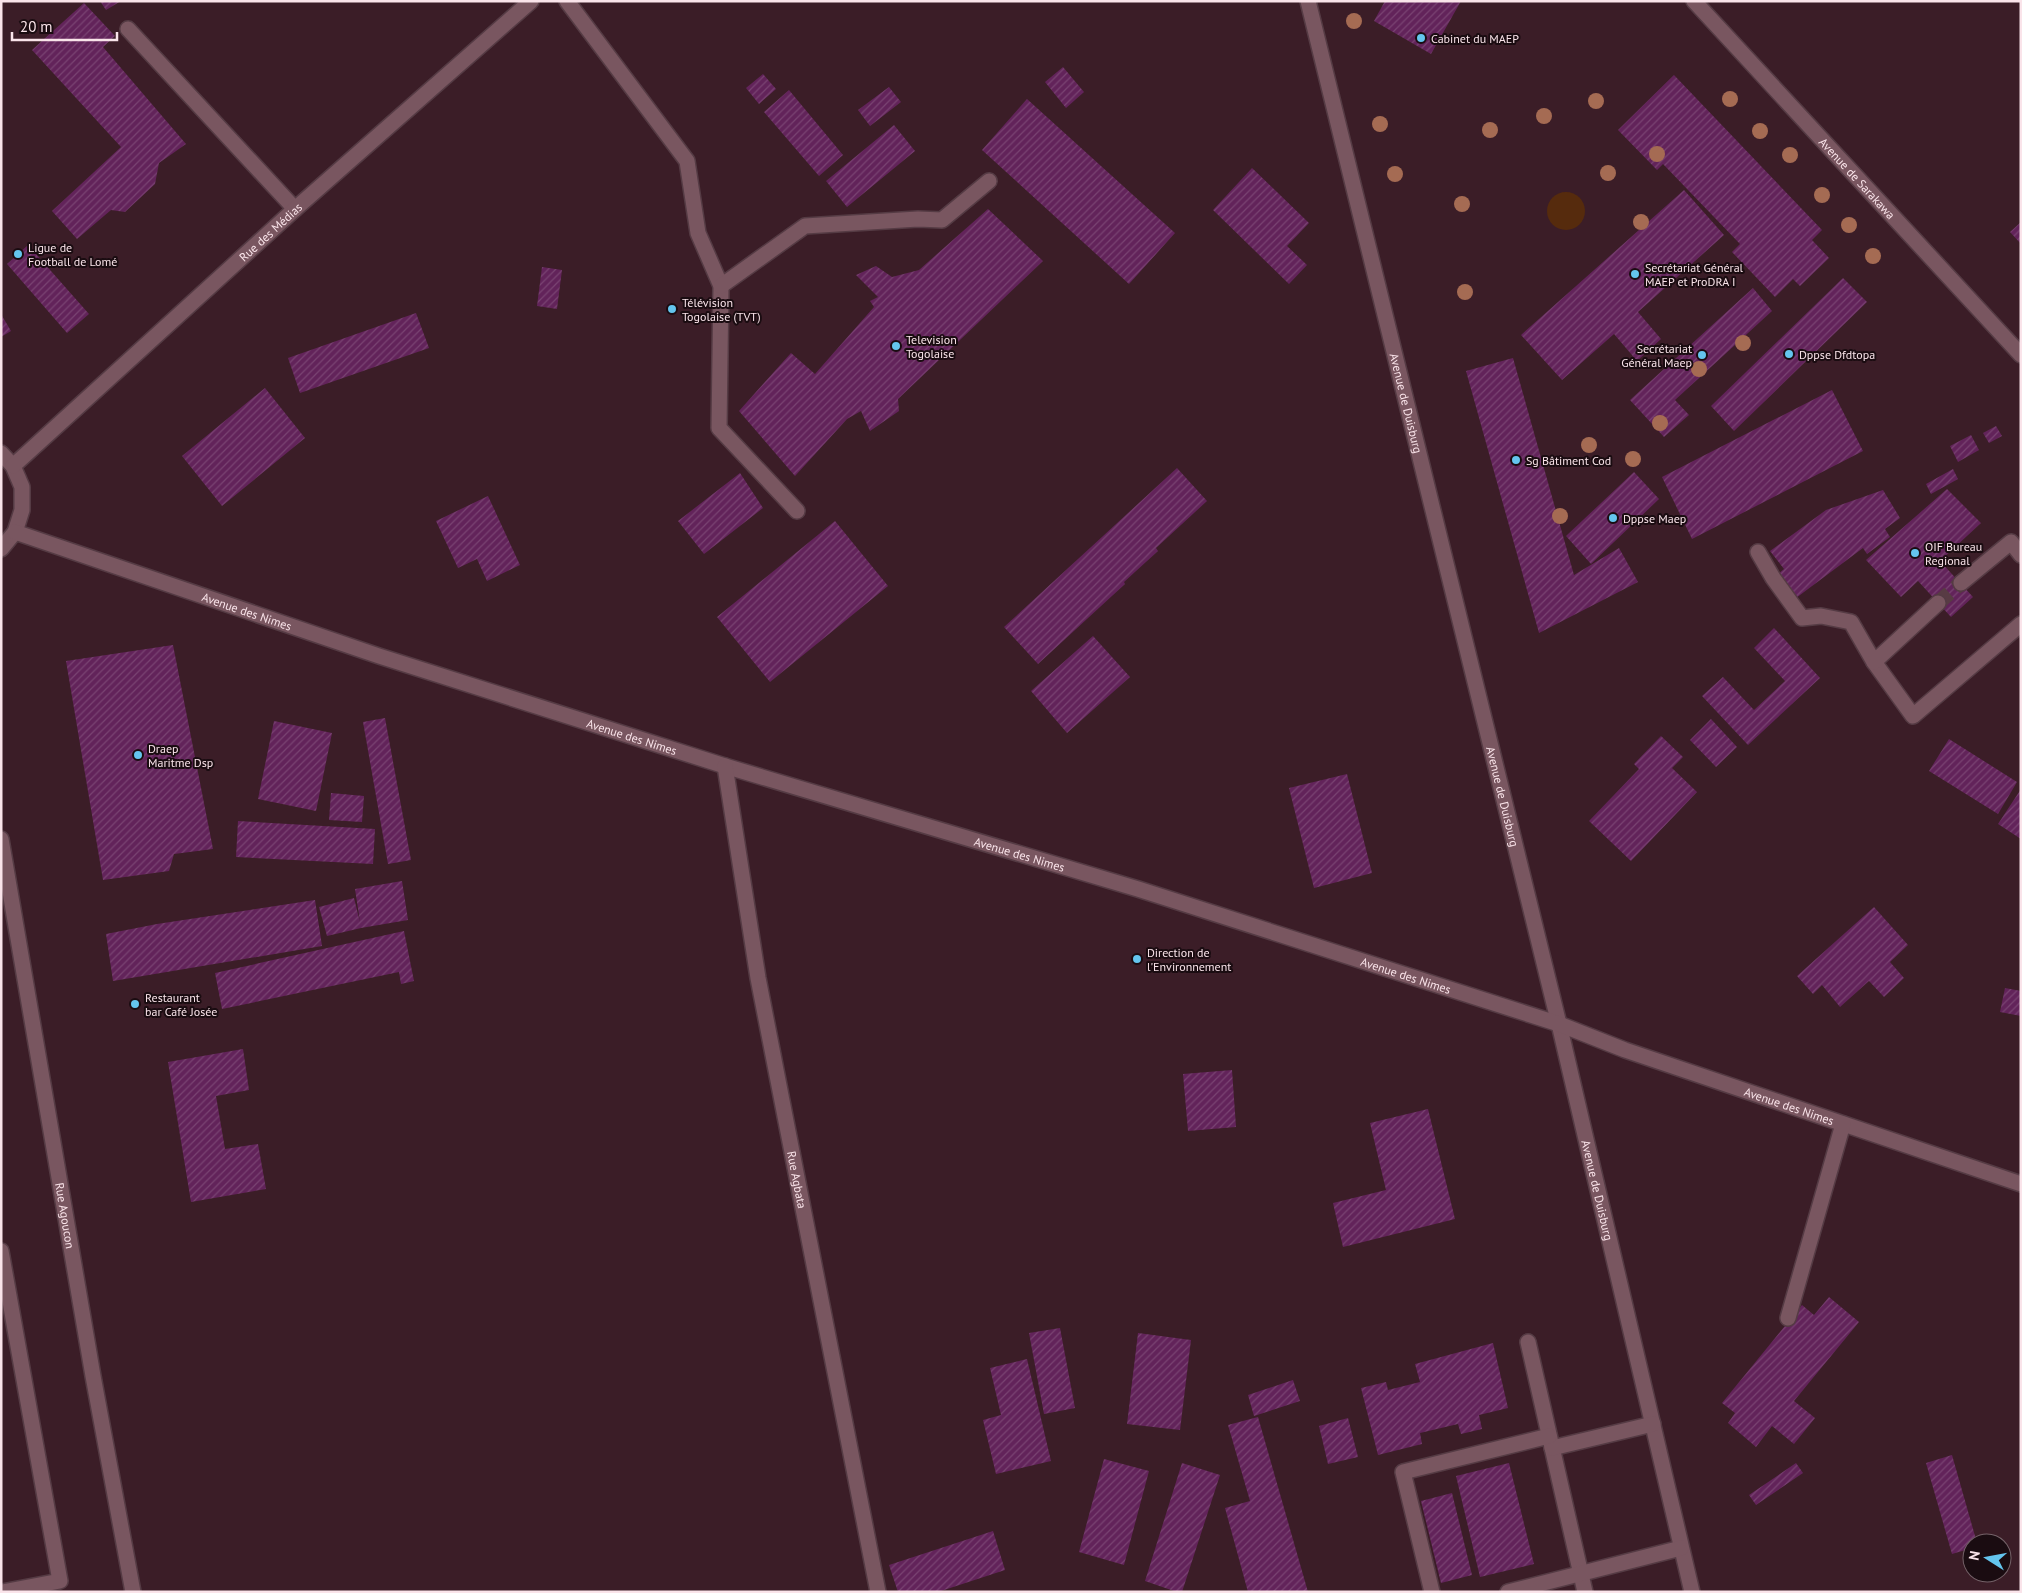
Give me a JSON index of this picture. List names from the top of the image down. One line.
{"streets":{"street":["Avenue de Sarakawa","Rue des Médias","Avenue de Duisburg","Avenue des Nimes","Rue Agbata","Rue Agoucon"]},"crossings":[["Avenue de Duisburg","Avenue des Nimes"],["Avenue des Nimes","Rue Agbata"]],"places":["Cabinet du MAEP","Ligue de Football de Lomé","Secrétariat Général MAEP et ProDRA I","Télévision Togolaise (TVT)","Television Togolaise","Dppse Dfdtopa","Secrétariat Général Maep","Sg Bâtiment Cod","Dppse Maep","OIF Bureau Regional","Draep Maritme Dsp","Direction de l'Environnement","Restaurant bar Café Josée"],"scale_bar":"20 m","north":"left"}
